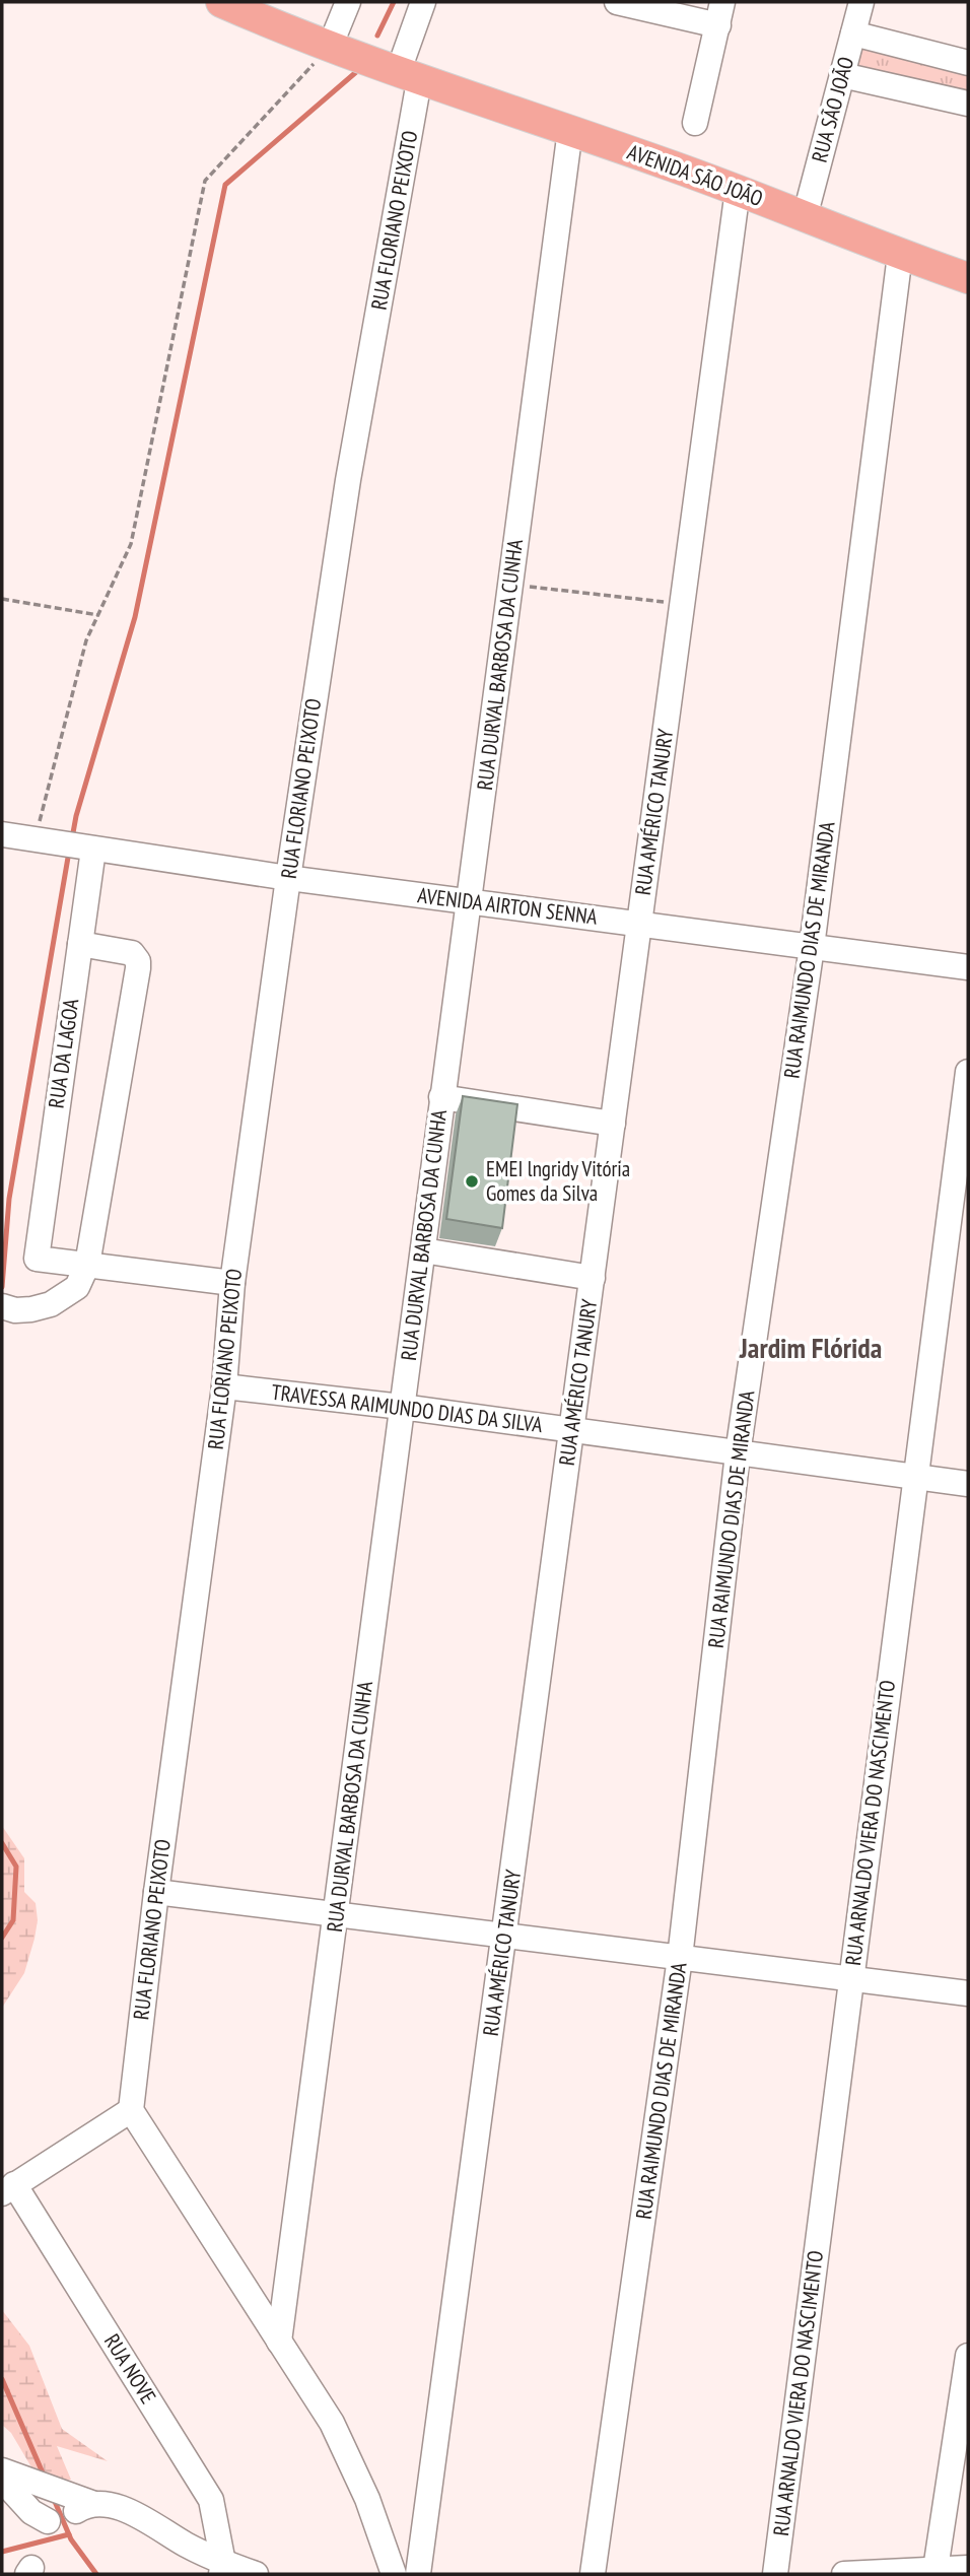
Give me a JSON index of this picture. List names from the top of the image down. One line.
{"streets":{"main road":["AVENIDA SÃO JOÃO"],"street":["RUA SÃO JOÃO","RUA FLORIANO PEIXOTO","RUA DURVAL BARBOSA DA CUNHA","RUA AMÉRICO TANURY","AVENIDA AIRTON SENNA","RUA RAIMUNDO DIAS DE MIRANDA","RUA DA LAGOA","TRAVESSA RAIMUNDO DIAS DA SILVA","RUA ARNALDO VIERA DO NASCIMENTO","RUA NOVE"]},"crossings":[["RUA SÃO JOÃO","AVENIDA SÃO JOÃO"],["AVENIDA SÃO JOÃO","RUA FLORIANO PEIXOTO"],["AVENIDA SÃO JOÃO","RUA DURVAL BARBOSA DA CUNHA"],["AVENIDA SÃO JOÃO","RUA AMÉRICO TANURY"],["AVENIDA SÃO JOÃO","RUA RAIMUNDO DIAS DE MIRANDA"],["RUA FLORIANO PEIXOTO","AVENIDA AIRTON SENNA"],["RUA FLORIANO PEIXOTO","TRAVESSA RAIMUNDO DIAS DA SILVA"],["RUA DURVAL BARBOSA DA CUNHA","AVENIDA AIRTON SENNA"],["RUA DURVAL BARBOSA DA CUNHA","TRAVESSA RAIMUNDO DIAS DA SILVA"],["RUA AMÉRICO TANURY","AVENIDA AIRTON SENNA"],["RUA AMÉRICO TANURY","TRAVESSA RAIMUNDO DIAS DA SILVA"],["AVENIDA AIRTON SENNA","RUA RAIMUNDO DIAS DE MIRANDA"],["AVENIDA AIRTON SENNA","RUA DA LAGOA"],["RUA RAIMUNDO DIAS DE MIRANDA","TRAVESSA RAIMUNDO DIAS DA SILVA"],["TRAVESSA RAIMUNDO DIAS DA SILVA","RUA ARNALDO VIERA DO NASCIMENTO"]],"districts":["Jardim Flórida"],"places":["EMEI lngridy Vitória Gomes da Silva"]}
